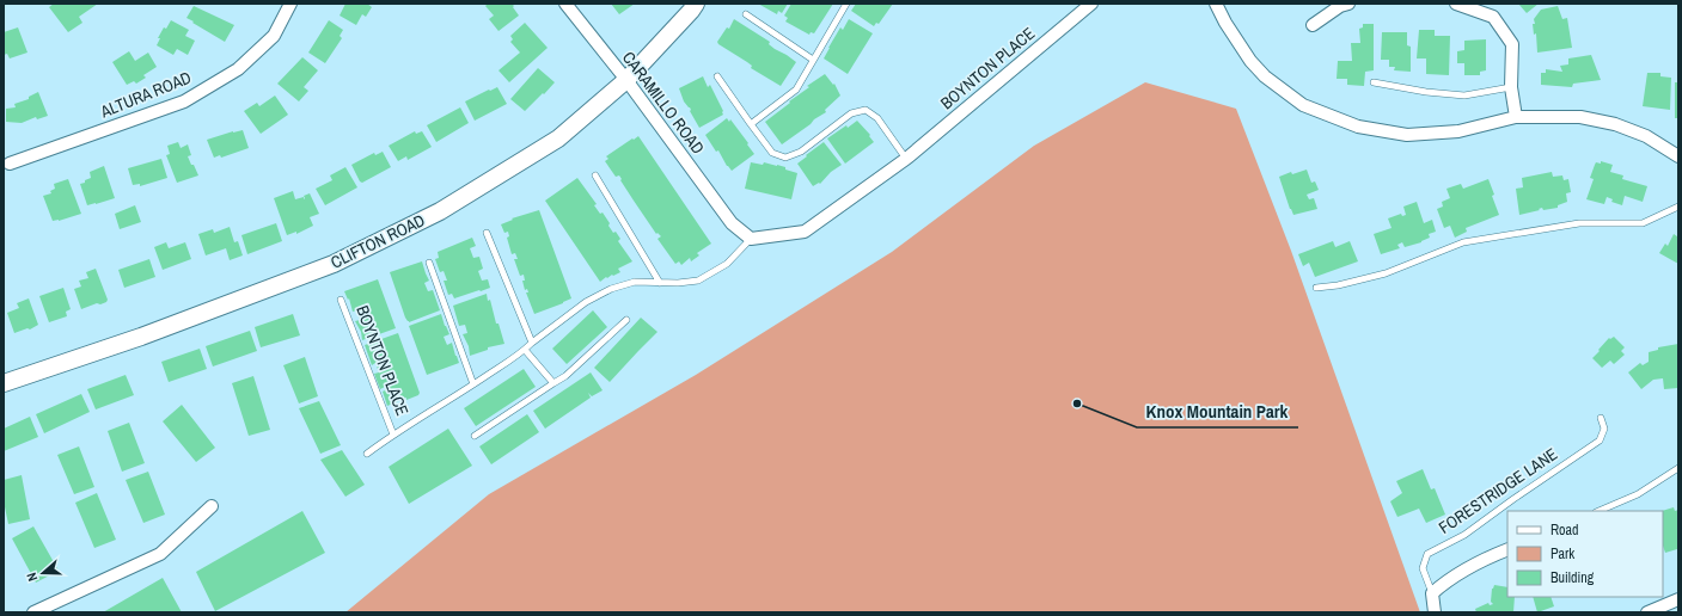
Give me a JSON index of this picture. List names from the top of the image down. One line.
{"streets":{"main road":["CLIFTON ROAD"],"street":["BOYNTON PLACE","ALTURA ROAD","CARAMILLO ROAD"],"lane":["FORESTRIDGE LANE"]},"crossings":[["BOYNTON PLACE","CARAMILLO ROAD"],["CARAMILLO ROAD","CLIFTON ROAD"]],"places":["Knox Mountain Park"],"legend":["Road","Park","Building"],"north":"left"}
